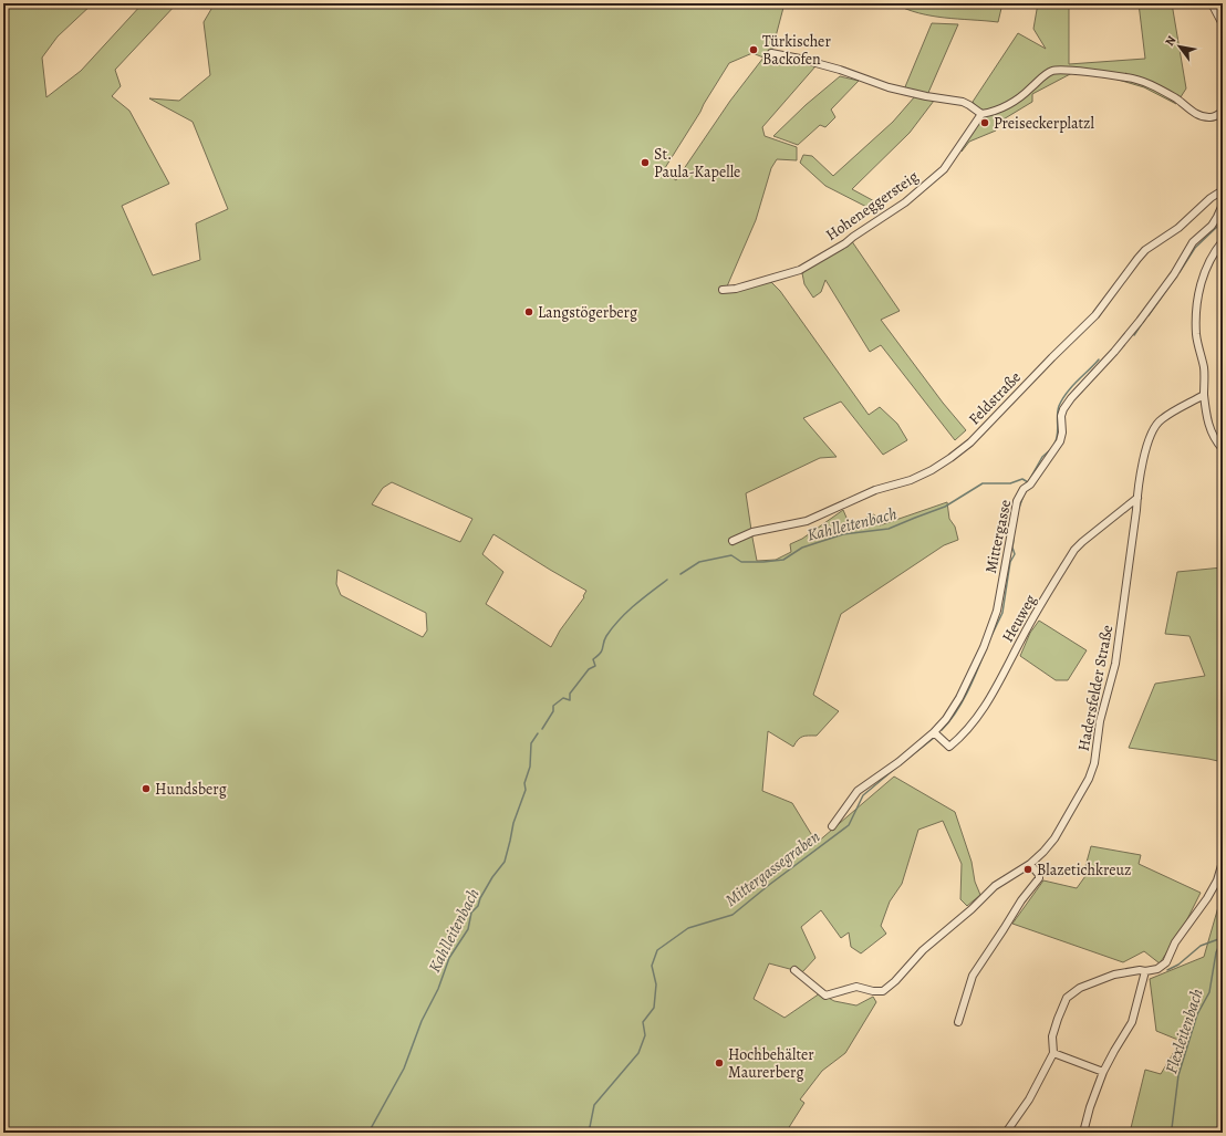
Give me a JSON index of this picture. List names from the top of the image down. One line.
{"streets":{"street":["Hoheneggersteig","Feldstraße","Mittergasse","Heuweg","Hadersfelder Straße"]},"crossings":[["Mittergasse","Heuweg"],["Heuweg","Hadersfelder Straße"]],"water":["Kahlleitenbach","Mittergassegraben","Flexleitenbach"],"places":["Türkischer Backofen","Preiseckerplatzl","St. Paula-Kapelle","Langstögerberg","Hundsberg","Blazetichkreuz","Hochbehälter Maurerberg"],"north":"top left"}
